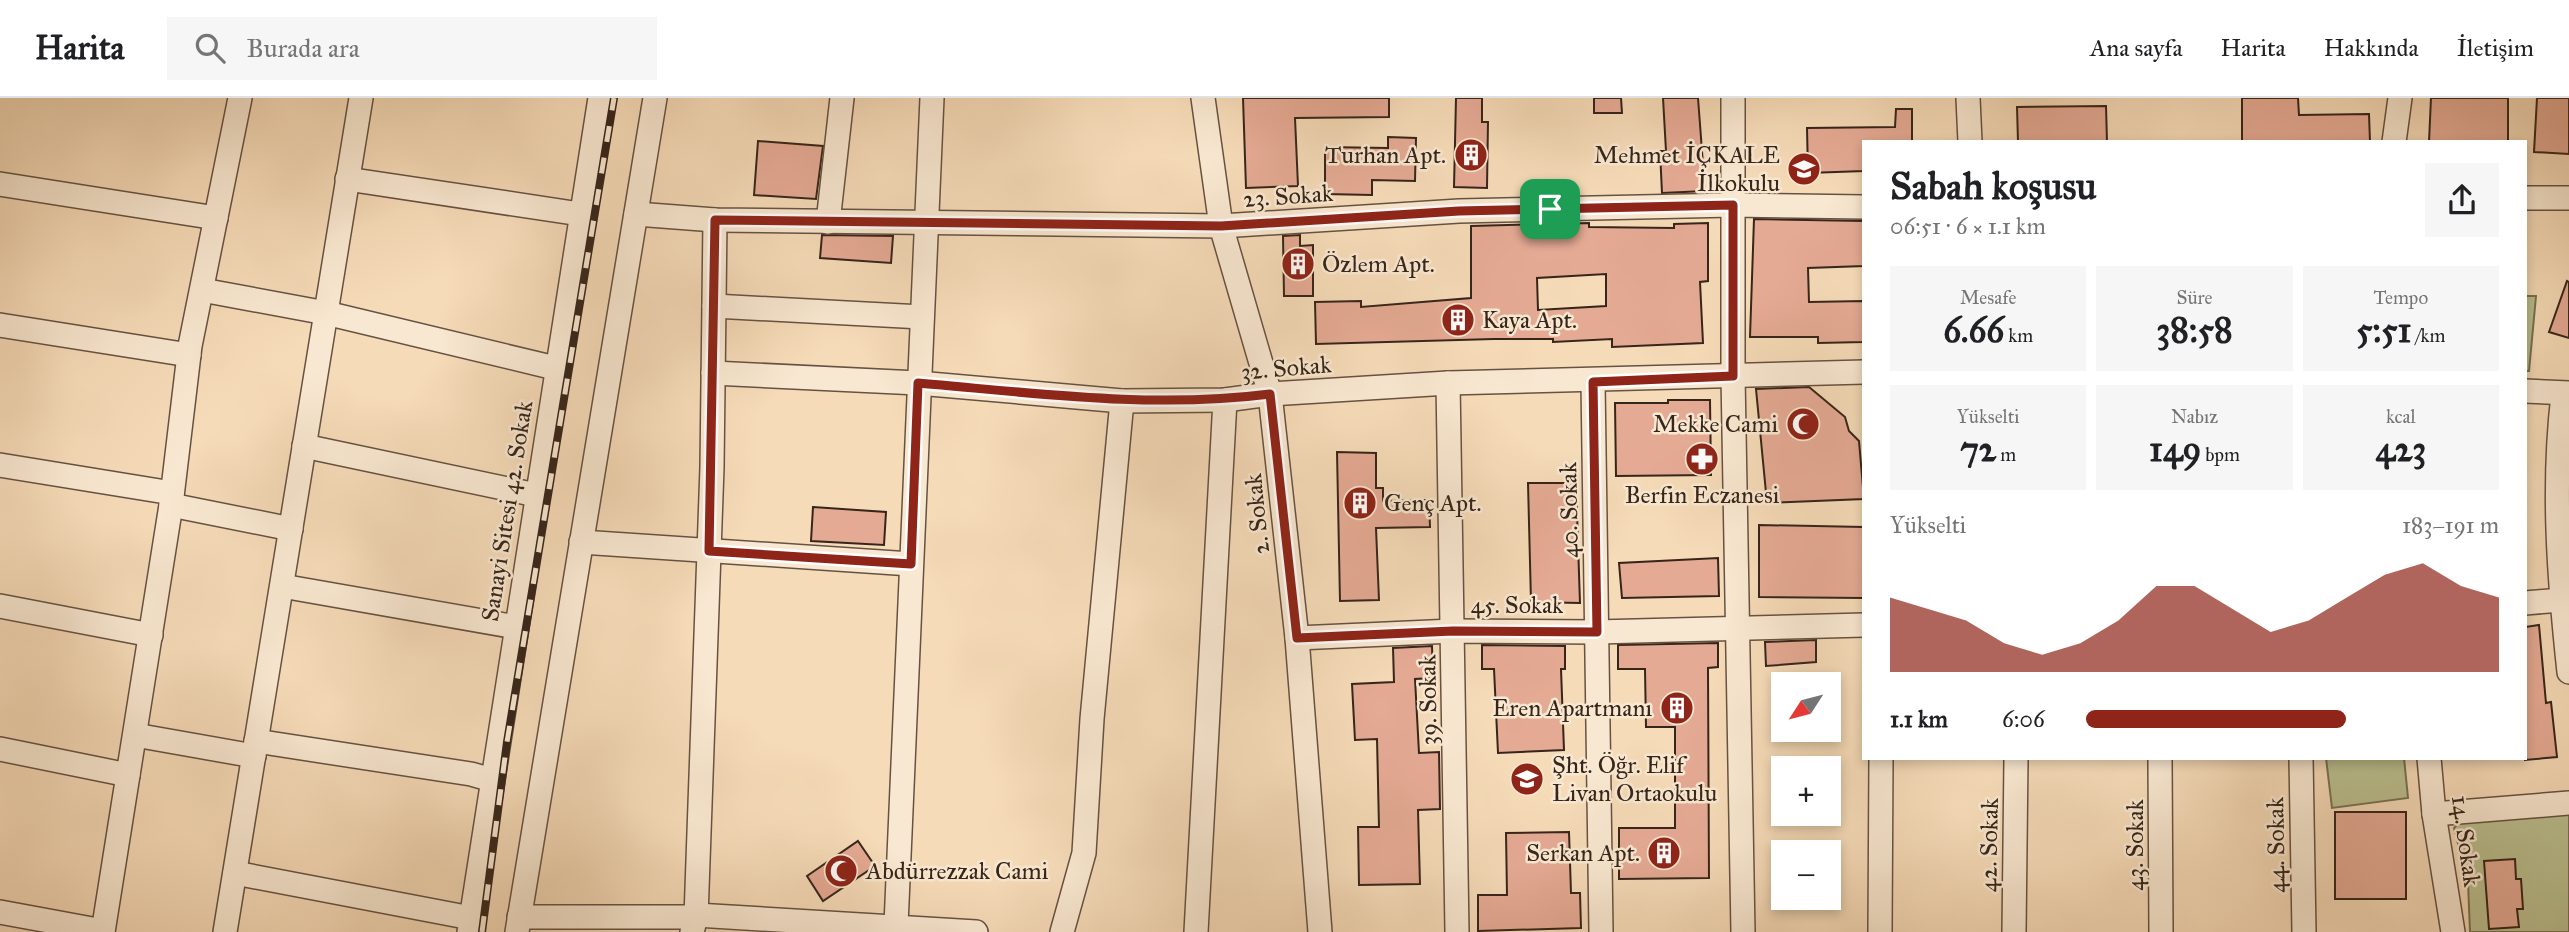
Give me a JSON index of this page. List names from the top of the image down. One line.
{"streets":{"street":["23. Sokak","32. Sokak","40. Sokak","Sanayi Sitesi 42. Sokak","2. Sokak","45. Sokak","39. Sokak","14. Sokak","42. Sokak","43. Sokak","44. Sokak"]},"crossings":[["23. Sokak","2. Sokak"],["32. Sokak","40. Sokak"],["32. Sokak","2. Sokak"],["32. Sokak","39. Sokak"],["40. Sokak","45. Sokak"],["2. Sokak","45. Sokak"],["45. Sokak","39. Sokak"]],"places":{"building":["Turhan Apt.","Özlem Apt.","Kaya Apt.","Genç Apt.","Eren Apartmanı","Serkan Apt."],"school or university":["Mehmet İÇKALE İlkokulu","Şht. Öğr. Elif Livan Ortaokulu"],"mosque":["Mekke Cami","Abdürrezzak Cami"],"pharmacy":["Berfin Eczanesi"]},"north":"bottom left","page":{"header":"Harita","search":"Burada ara","nav":["Ana sayfa","Harita","Hakkında","İletişim"],"heading":["Sabah koşusu","06:51 · 6 × 1.1 km"],"stats":[["Mesafe","6.66 km"],["Süre","38:58"],["Tempo","5:51 /km"],["Yükselti","72 m"],["Nabız","149 bpm"],["kcal","423"]],"chart":["Yükselti","183–191 m"],"map_buttons":["+","−"],"list":[{"name":"1.1 km","note":"6:06"}]}}
